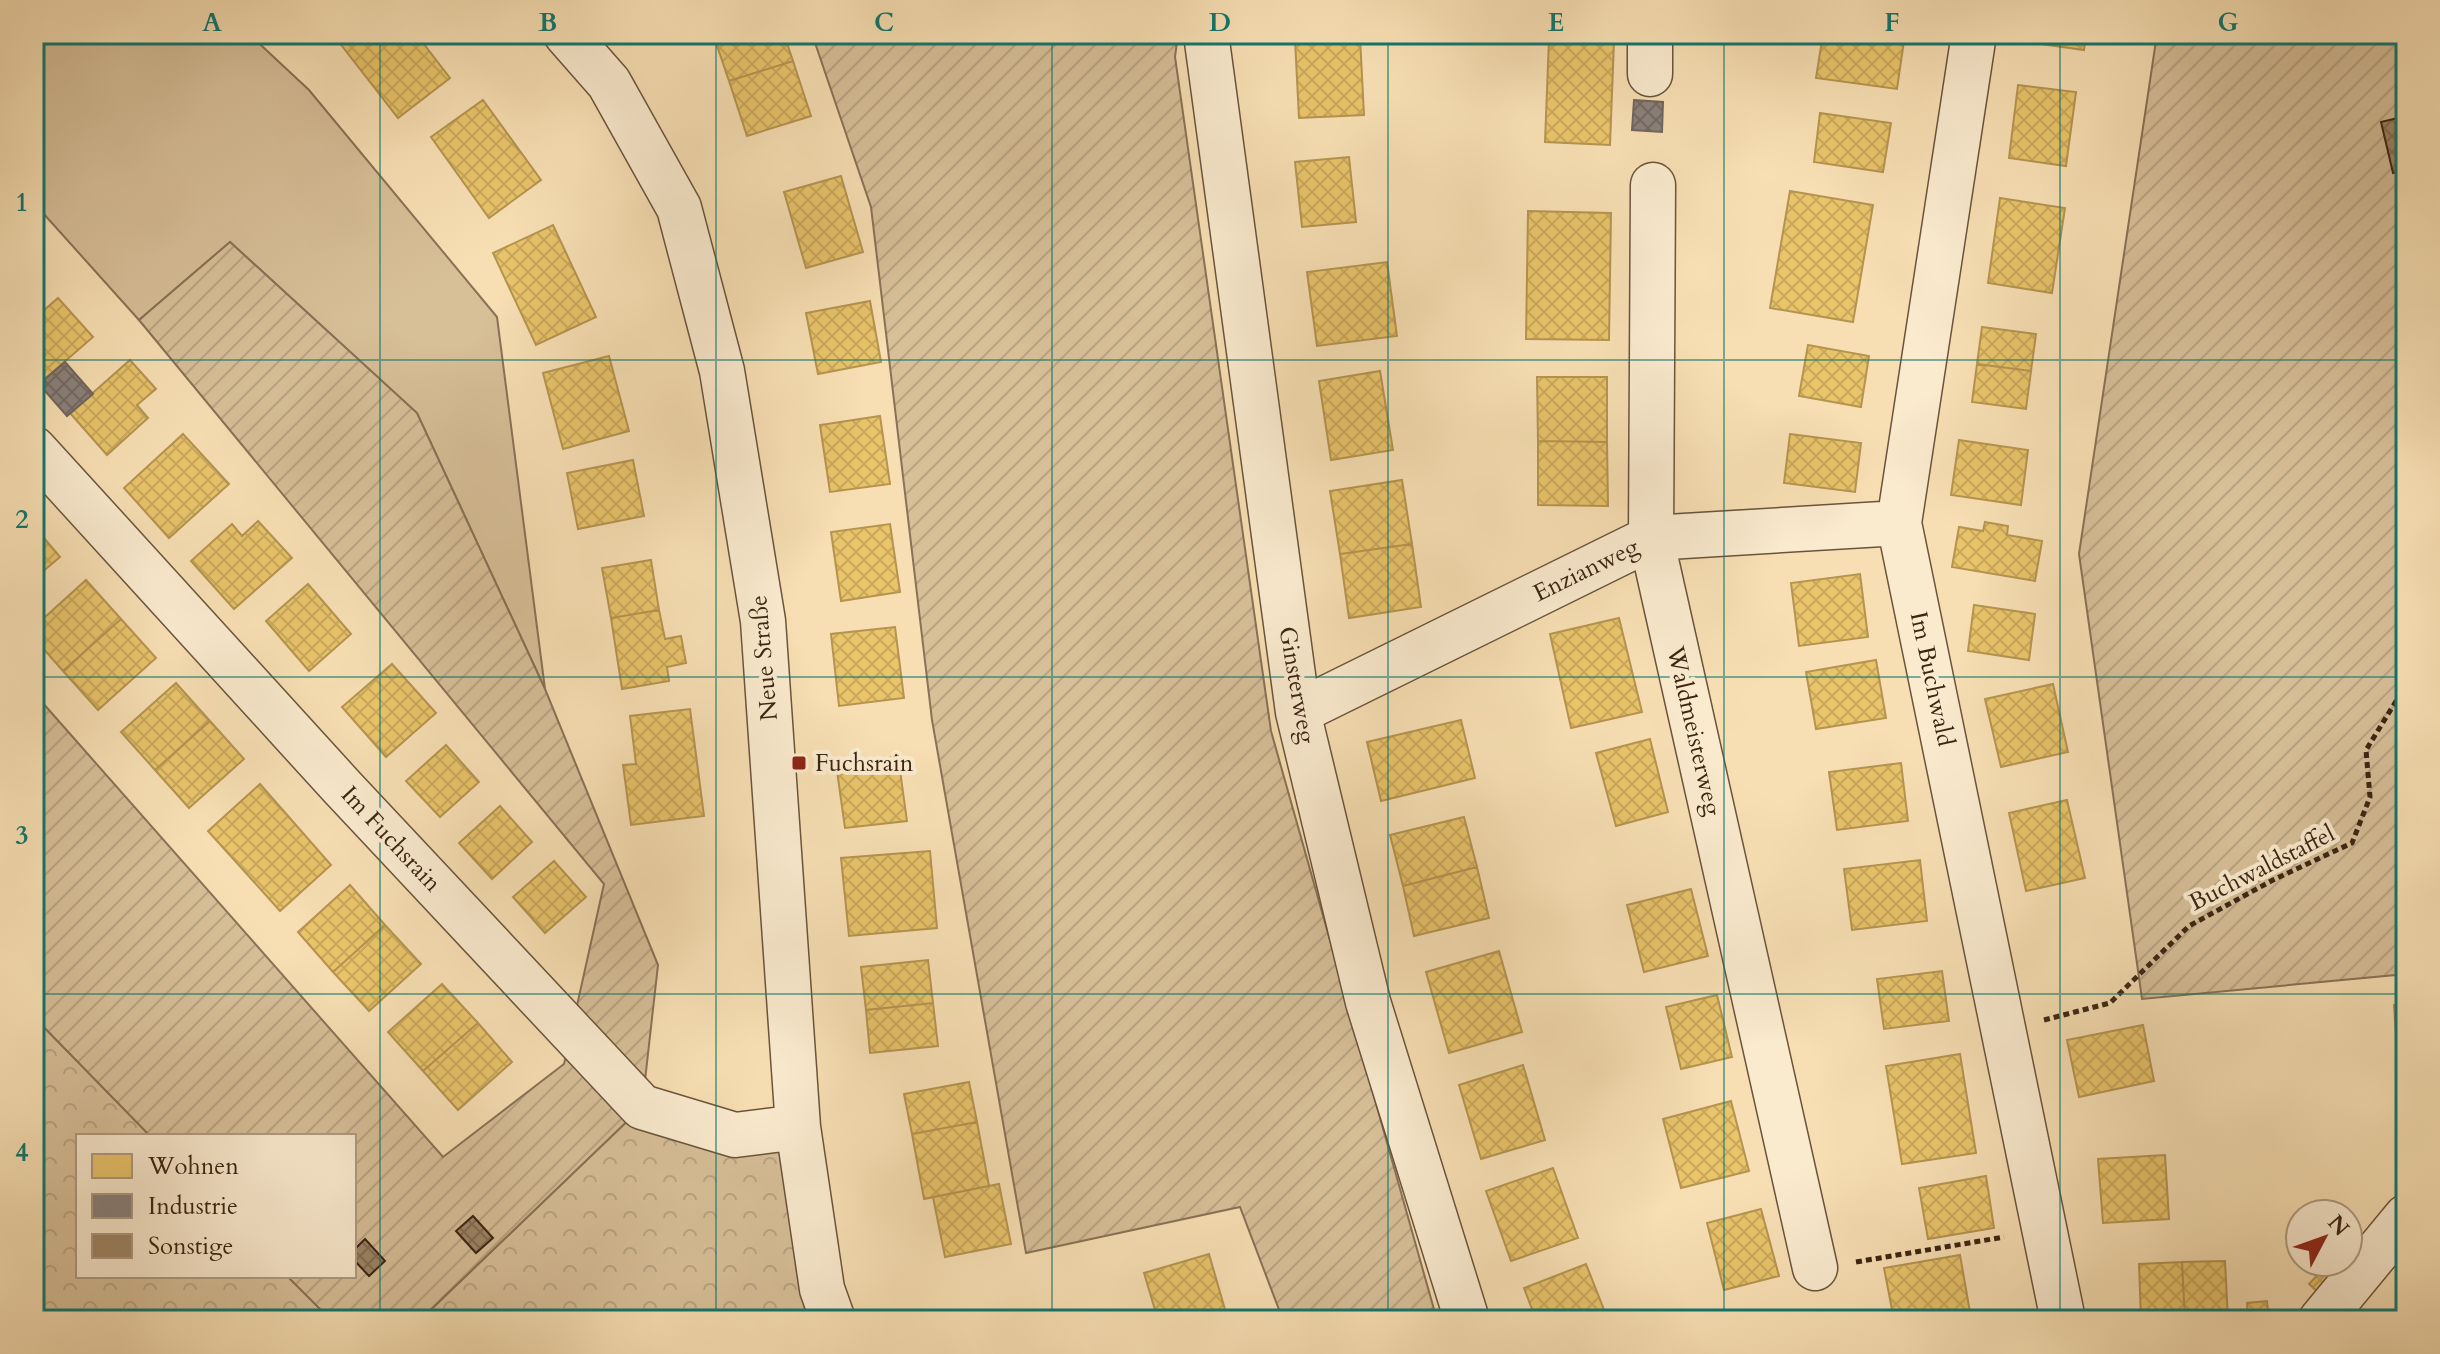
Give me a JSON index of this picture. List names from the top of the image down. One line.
{"streets":{"street":["Enzianweg","Neue Straße","Im Buchwald","Ginsterweg","Waldmeisterweg","Im Fuchsrain"],"path":["Buchwaldstaffel"]},"crossings":[["Enzianweg","Im Buchwald"],["Enzianweg","Ginsterweg"],["Enzianweg","Waldmeisterweg"],["Neue Straße","Im Fuchsrain"],["Im Buchwald","Buchwaldstaffel"]],"places":{"transit":["Fuchsrain"]},"legend":["Wohnen","Industrie","Sonstige"],"north":"top right","grid":{"columns":["A","B","C","D","E","F","G"],"rows":["1","2","3","4"]}}
